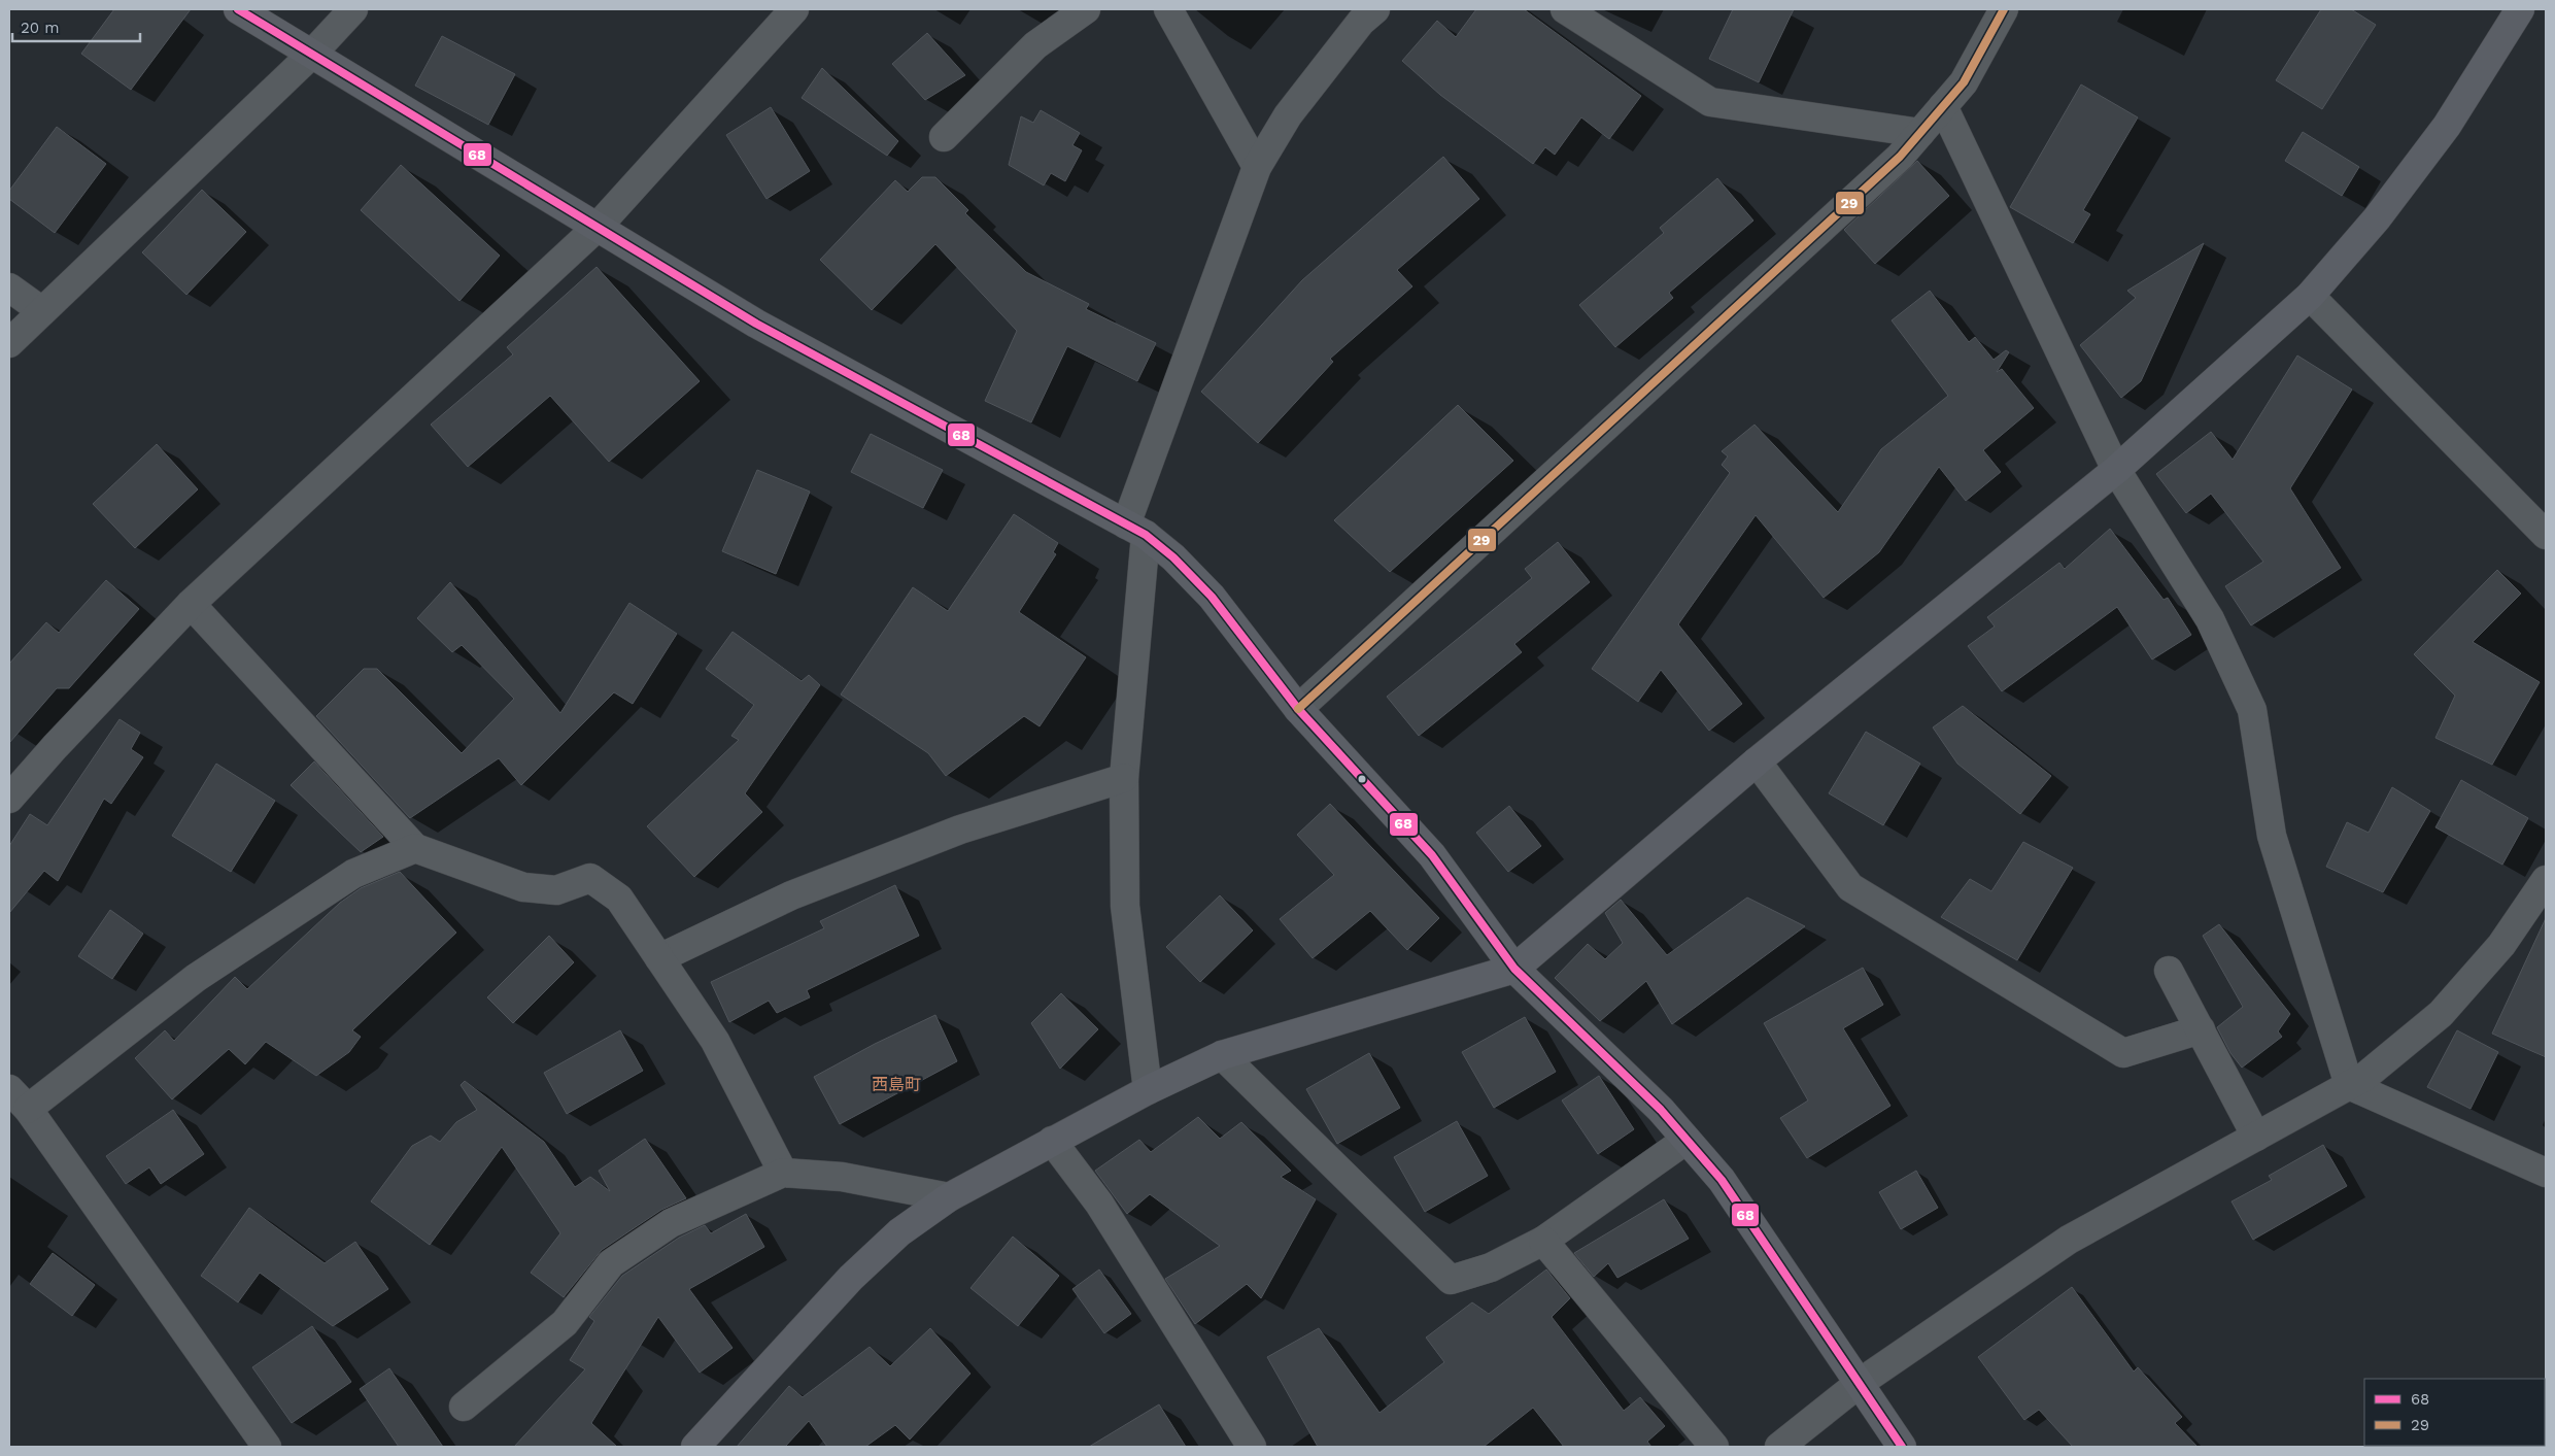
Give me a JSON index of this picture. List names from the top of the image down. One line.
{"districts":["西島町"],"lines":["transit line 68","transit line 29"],"legend":["68","29"],"scale_bar":"20 m"}
